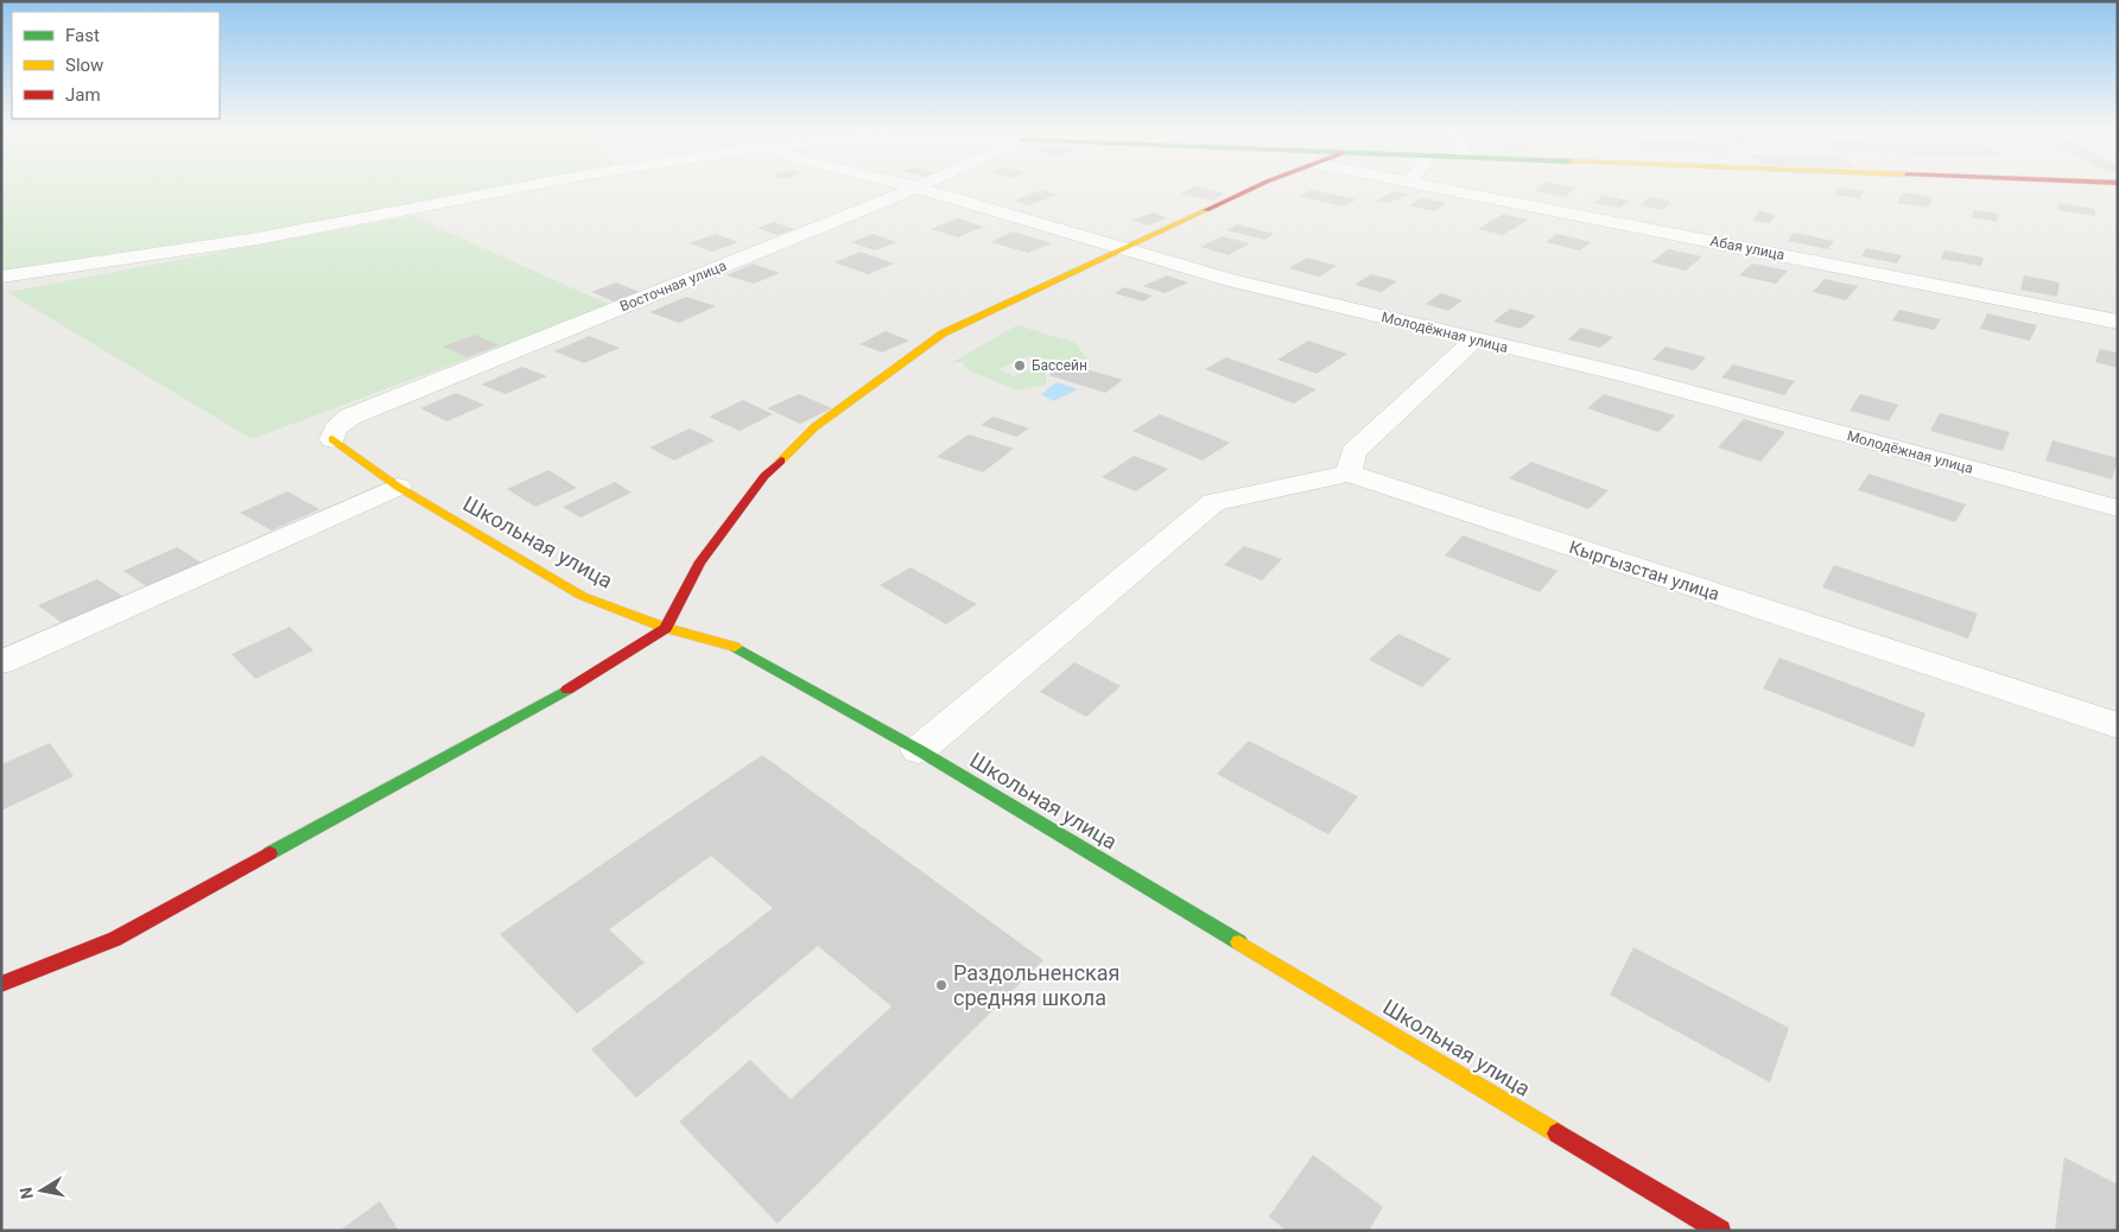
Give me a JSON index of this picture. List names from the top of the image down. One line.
{"streets":{"street":["Абая улица","Восточная улица","Молодёжная улица","Школьная улица","Кыргызстан улица"]},"crossings":[["Восточная улица","Молодёжная улица"],["Восточная улица","Школьная улица"]],"places":["Бассейн","Раздольненская средняя школа"],"legend":["Fast","Slow","Jam"],"north":"left"}
